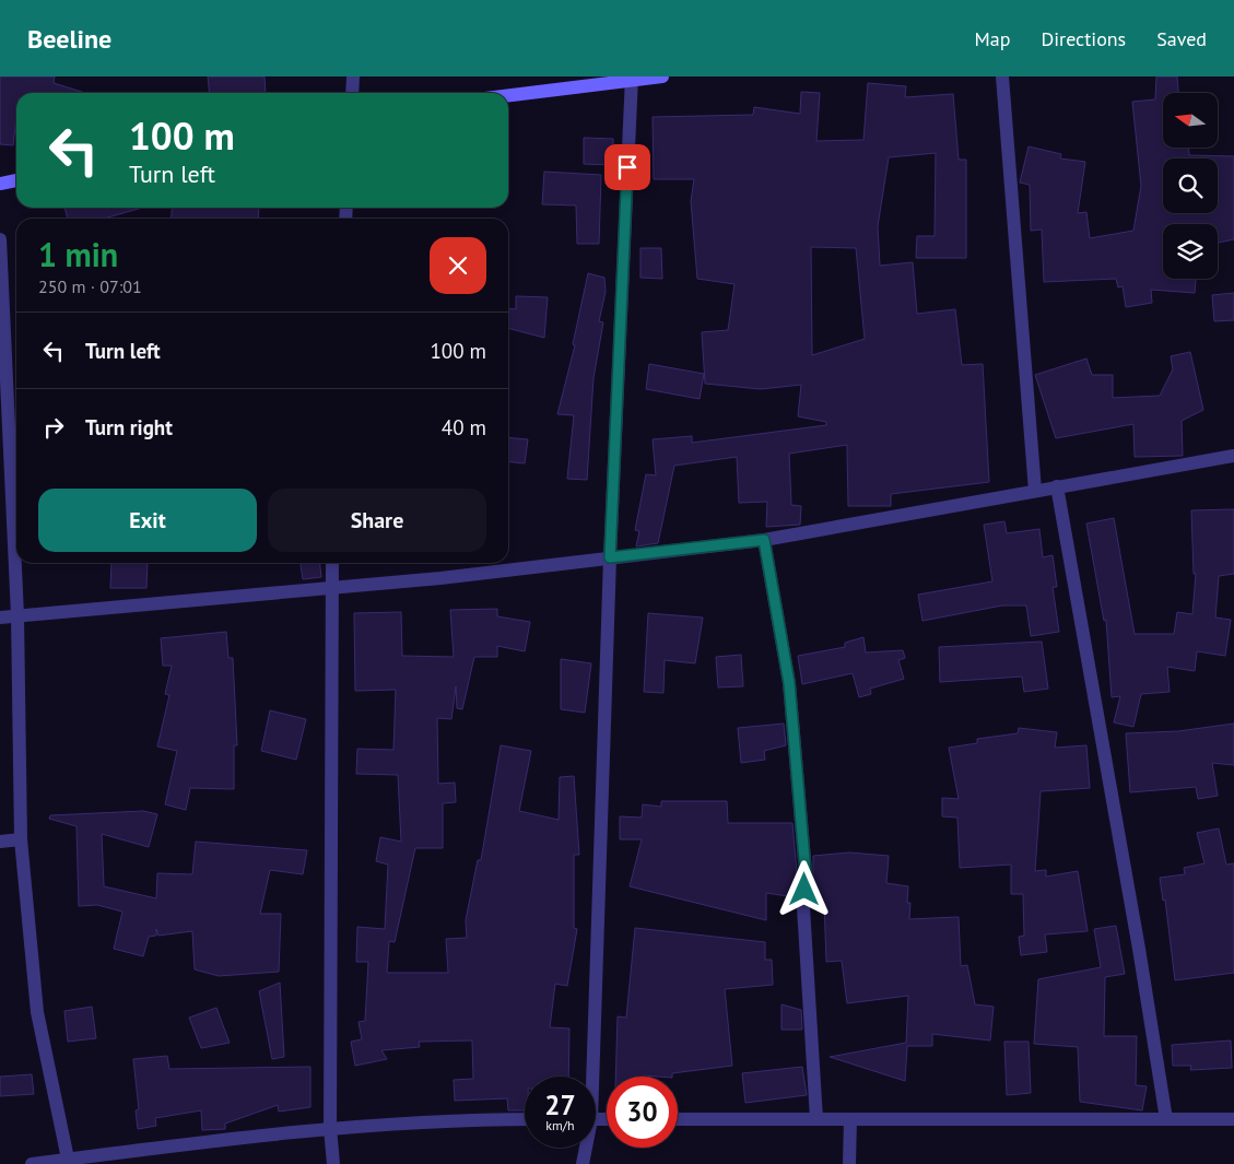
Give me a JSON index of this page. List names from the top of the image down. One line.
{"north":"left","page":{"header":"Beeline","nav":["Map","Directions","Saved"],"turn":["100 m","Turn left"],"heading":["1 min","250 m · 07:01"],"list":[{"name":"Turn left","value":"100 m"},{"name":"Turn right","value":"40 m"}],"buttons":["Exit","Share"],"speed":"27 km/h","limit":"30"}}
